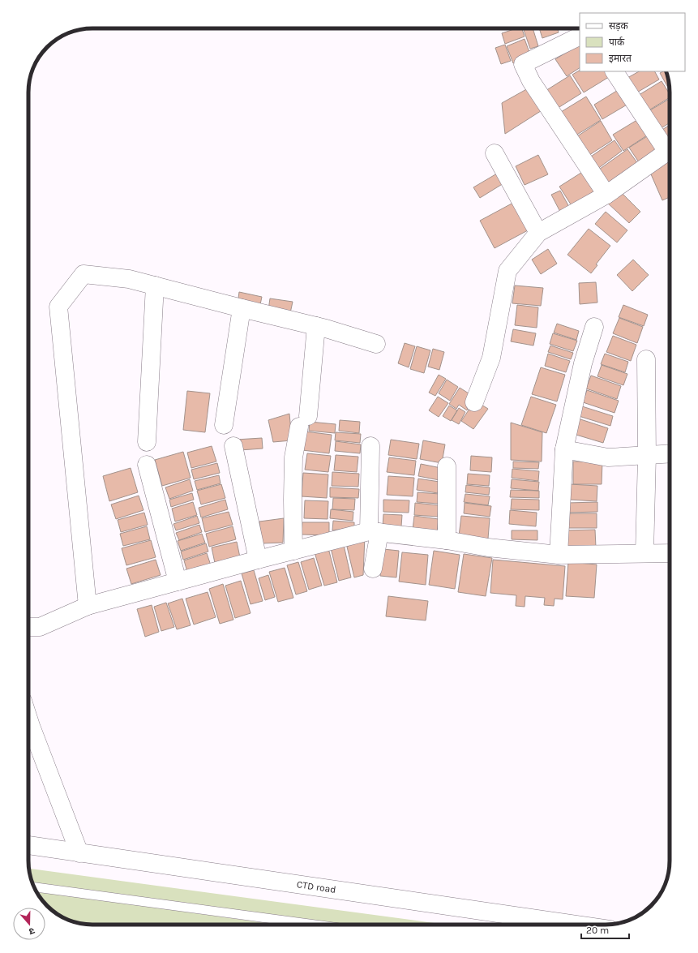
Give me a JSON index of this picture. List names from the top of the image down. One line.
{"streets":{"street":["CTD road"]},"legend":["सड़क","पार्क","इमारत"],"scale_bar":"20 m","north":"bottom"}
